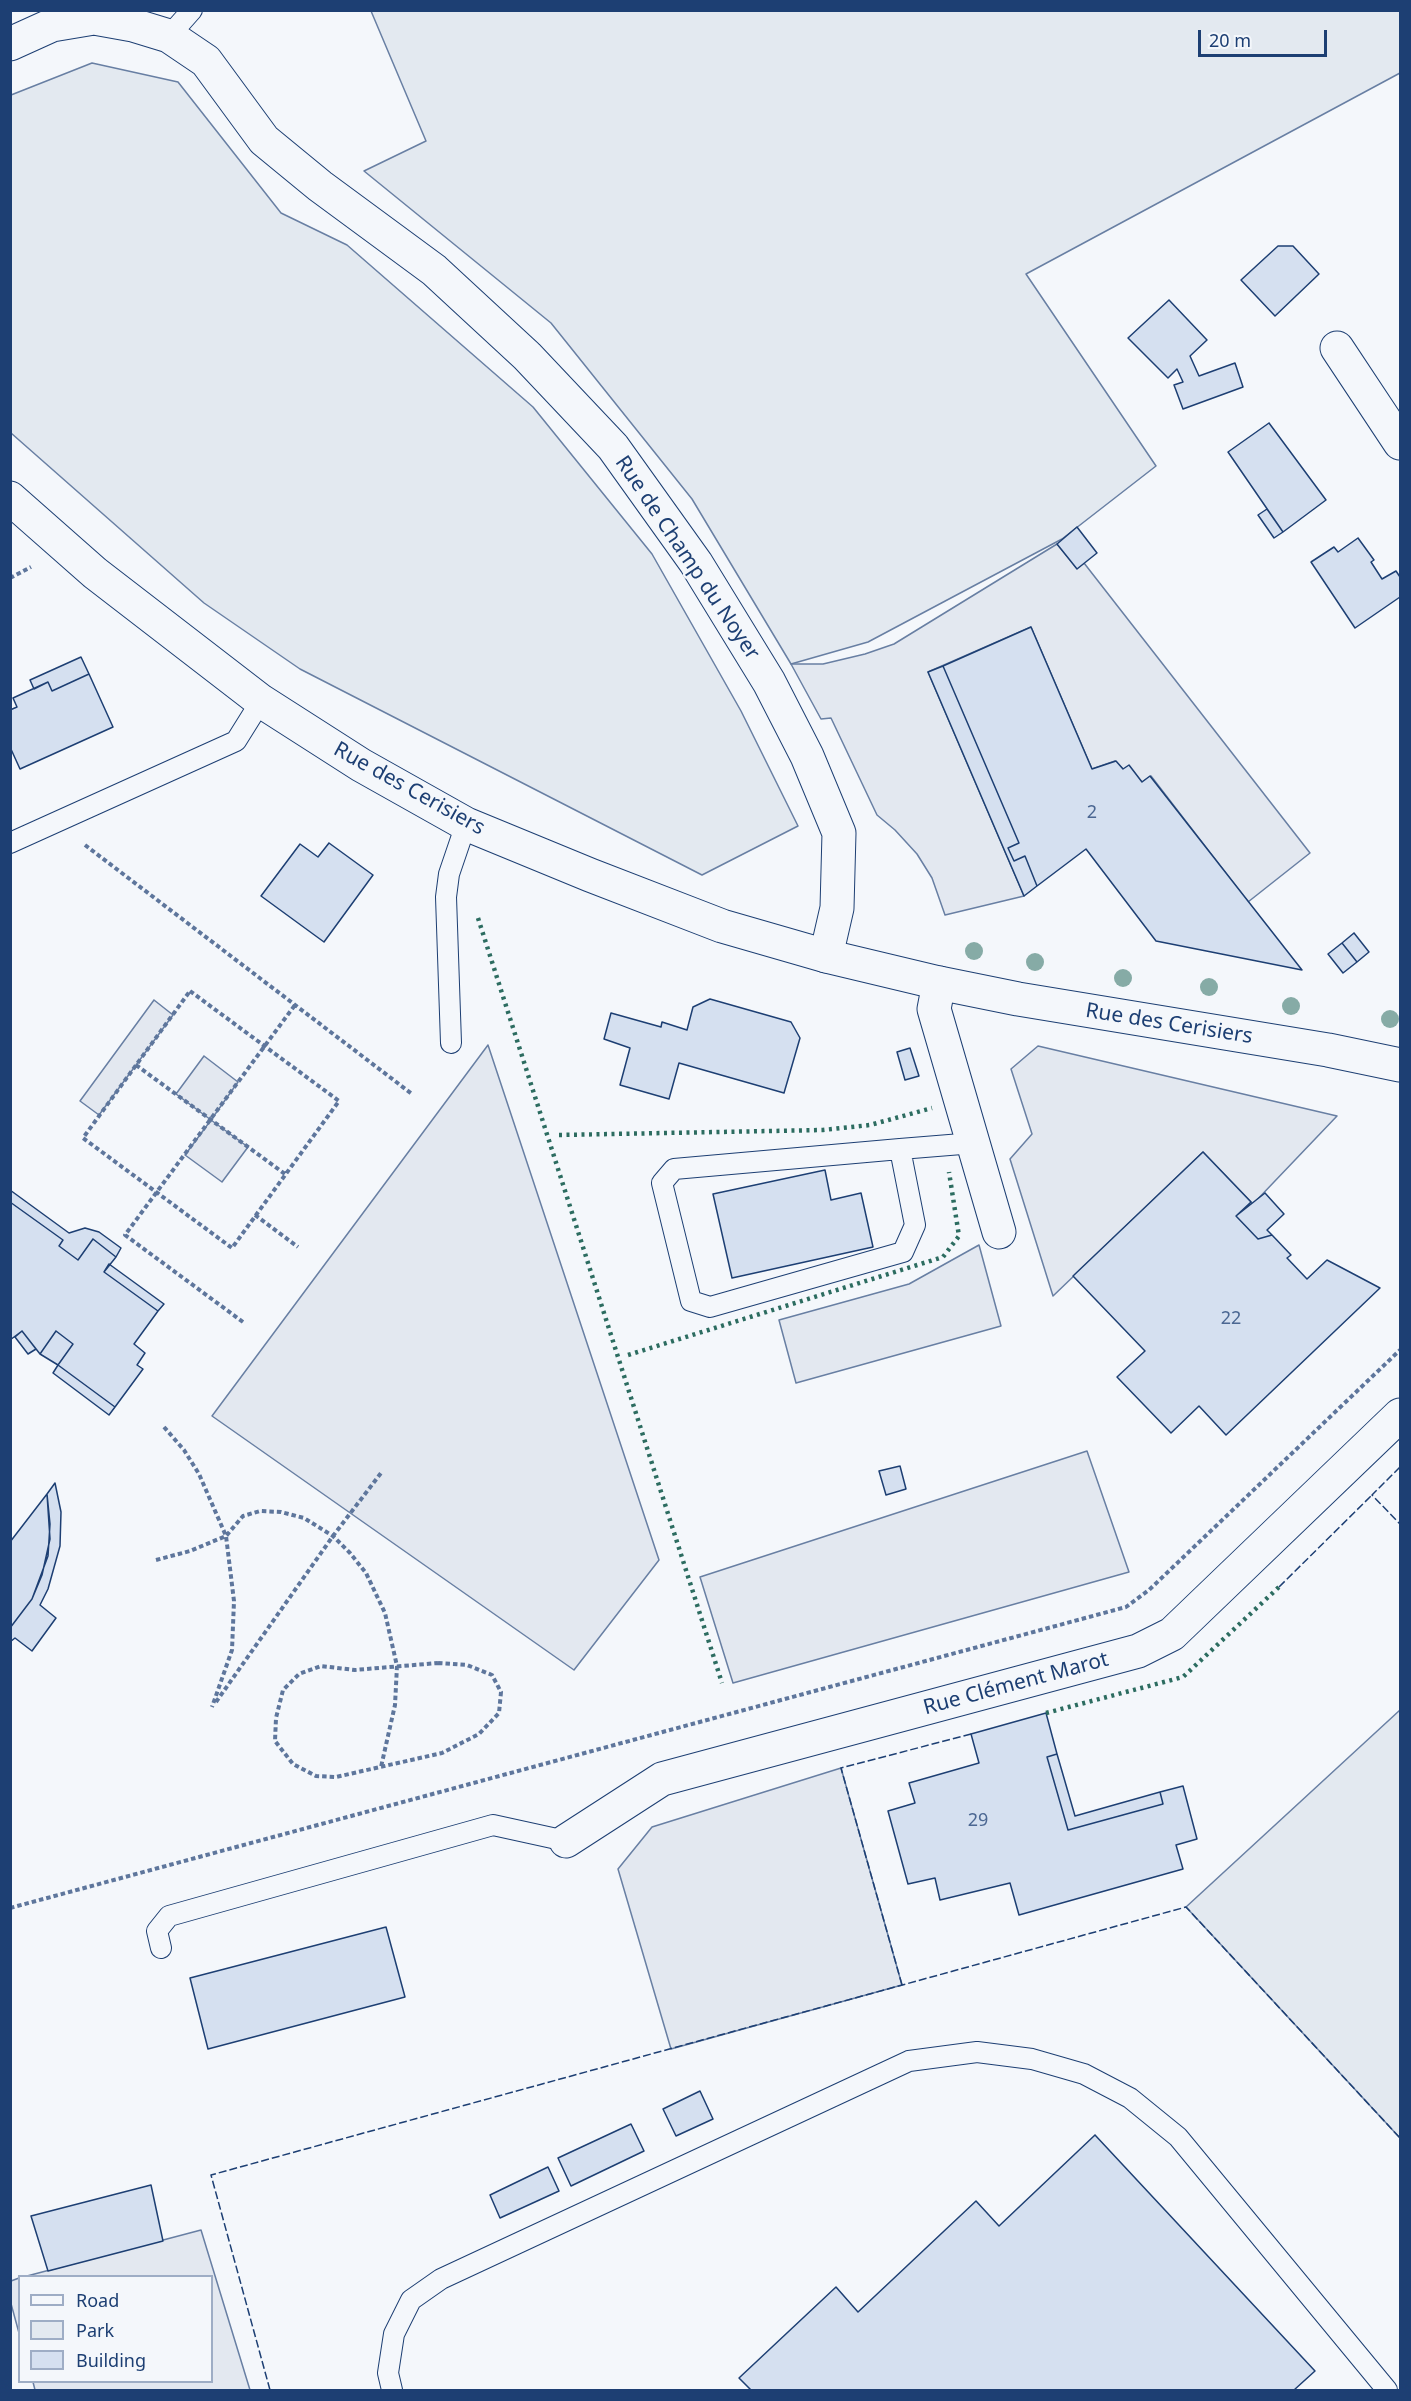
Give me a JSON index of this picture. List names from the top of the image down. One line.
{"streets":{"street":["Rue de Champ du Noyer","Rue des Cerisiers","Rue Clément Marot"]},"crossings":[["Rue de Champ du Noyer","Rue des Cerisiers"]],"house_numbers":["2","22","29"],"legend":["Road","Park","Building"],"scale_bar":"20 m"}
